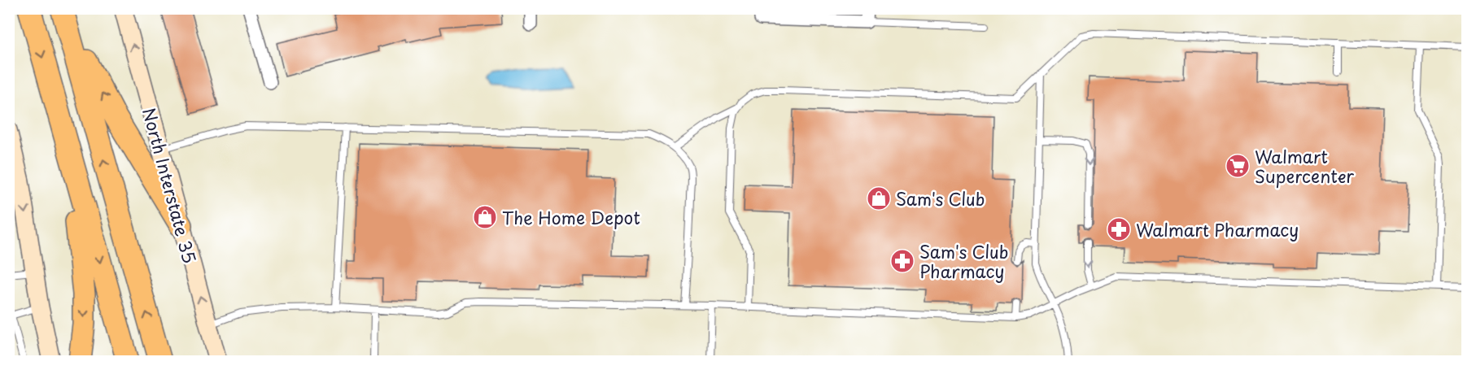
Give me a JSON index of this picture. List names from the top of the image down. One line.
{"streets":{"main road":["North Interstate 35"]},"one_way":["North Interstate 35"],"places":{"supermarket":["Walmart Supercenter"],"shop":["Sam's Club","The Home Depot"],"pharmacy":["Walmart Pharmacy","Sam's Club Pharmacy"]}}
